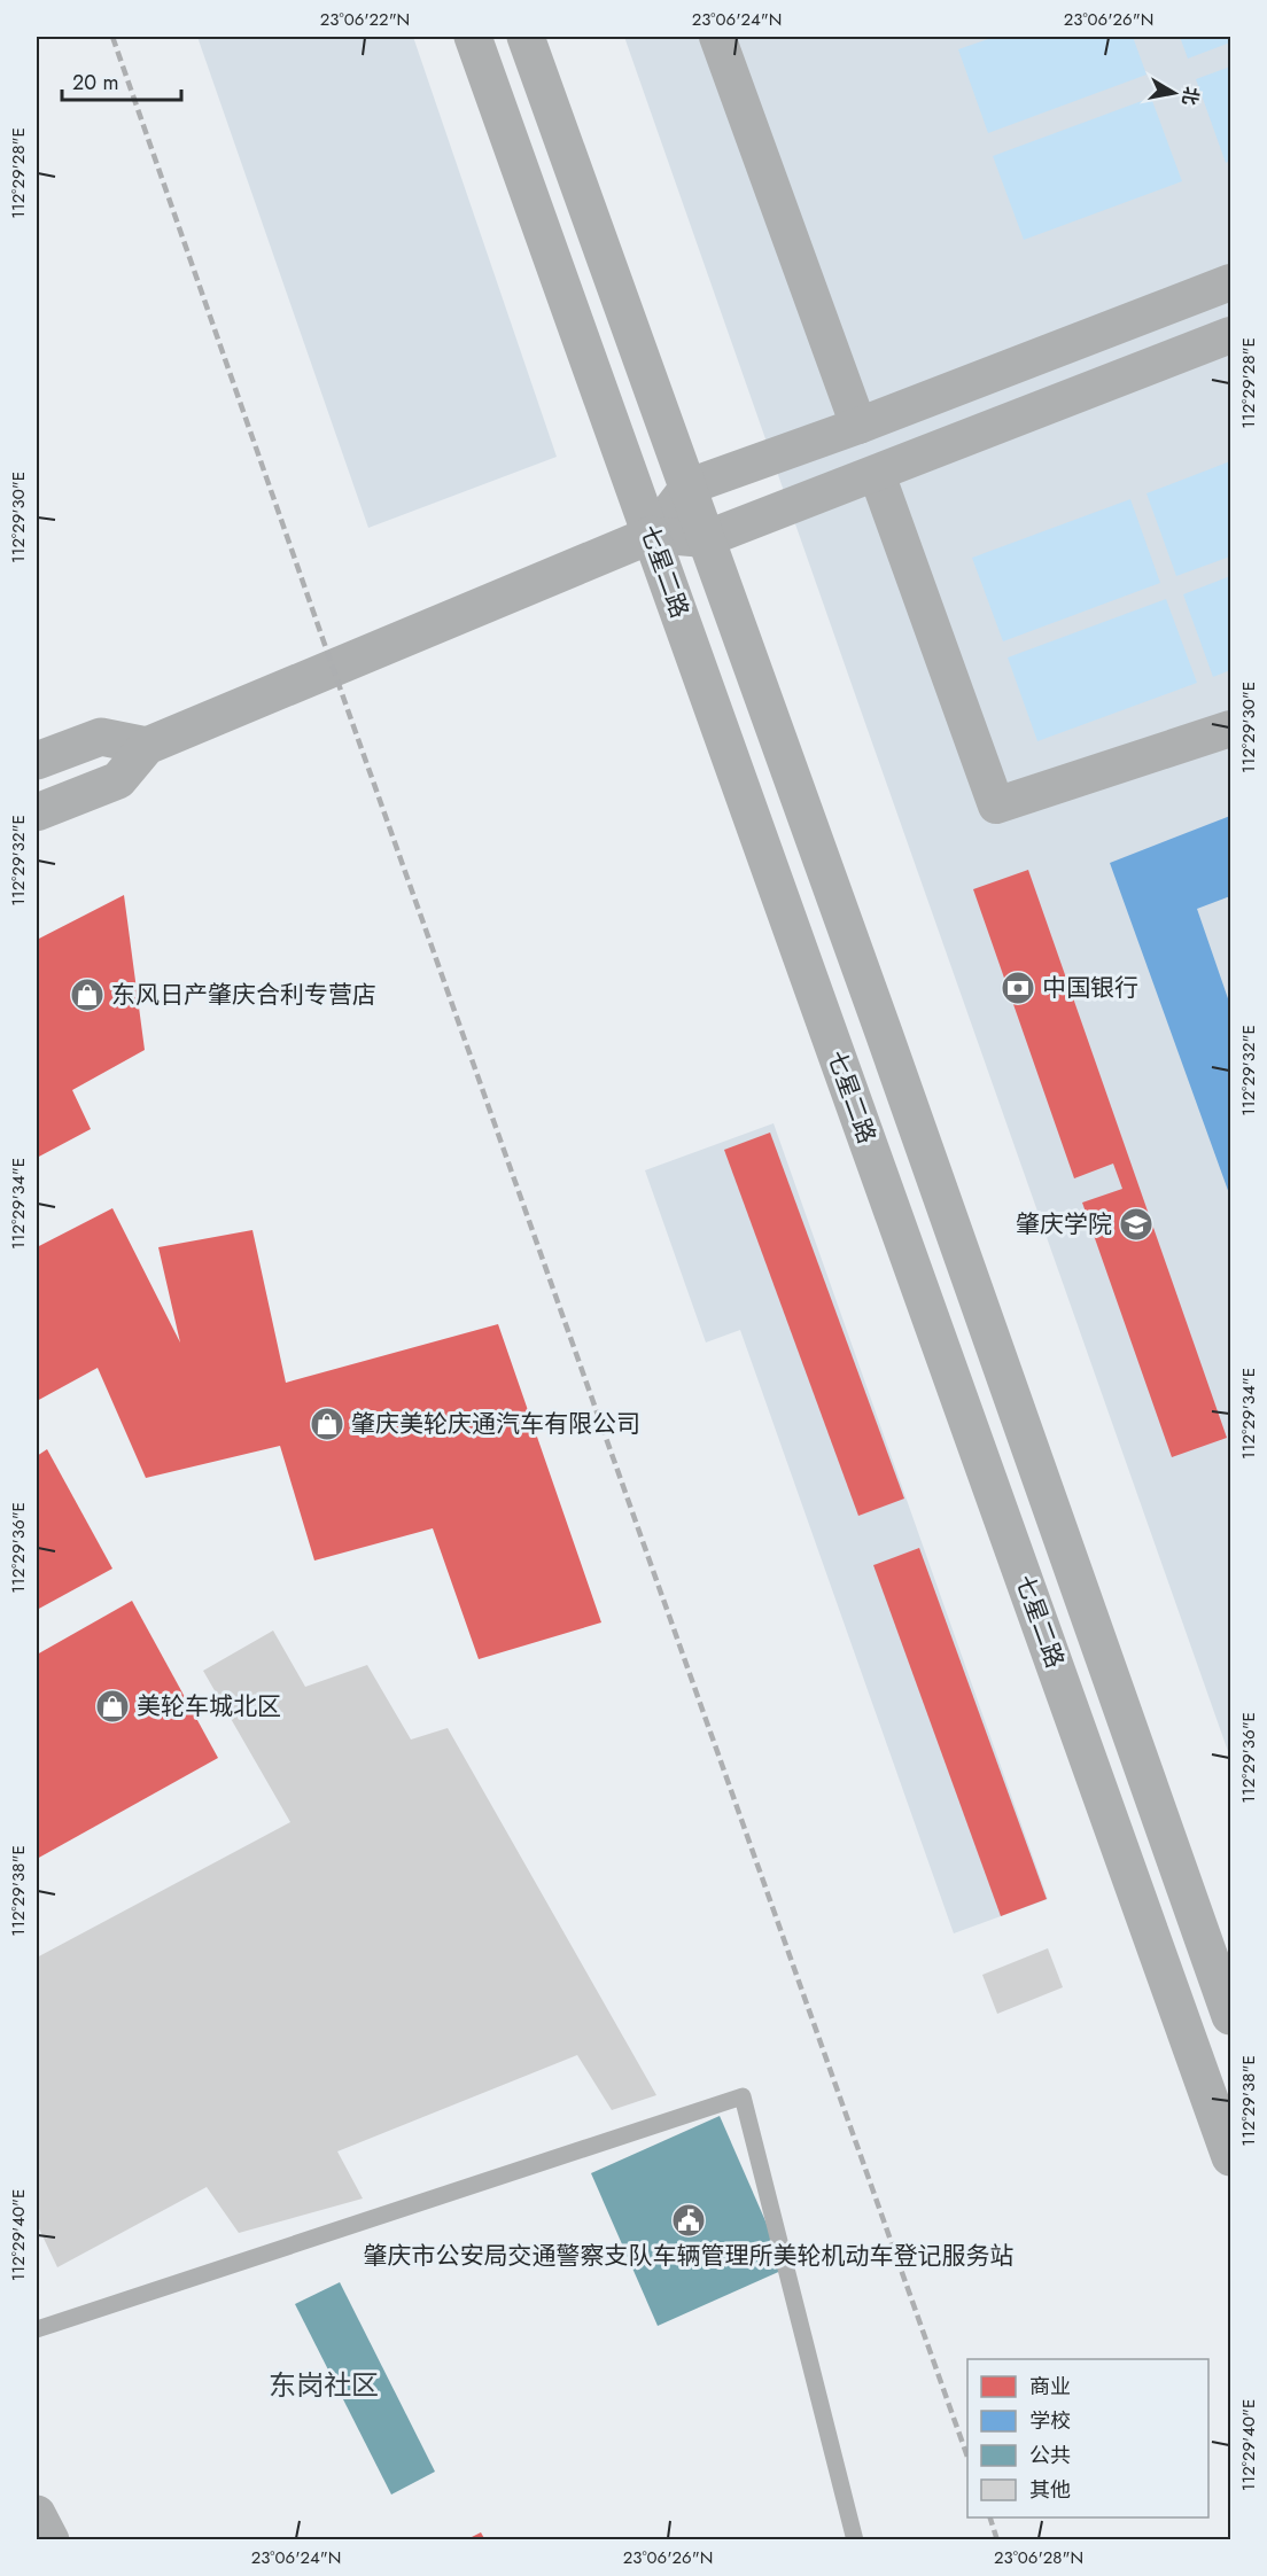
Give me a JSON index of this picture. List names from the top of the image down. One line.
{"streets":{"street":["七星二路"]},"districts":["东岗社区"],"places":{"bank":["中国银行"],"shop":["东风日产肇庆合利专营店","肇庆美轮庆通汽车有限公司","美轮车城北区"],"school or university":["肇庆学院"],"public building":["肇庆市公安局交通警察支队车辆管理所美轮机动车登记服务站"]},"legend":["商业","学校","公共","其他"],"scale_bar":"20 m","north":"right","coordinates":["23°06'22\"N","23°06'24\"N","23°06'26\"N","112°29'28\"E","112°29'30\"E","112°29'32\"E","112°29'34\"E","112°29'36\"E","112°29'38\"E","112°29'40\"E","23°06'28\"N"]}
